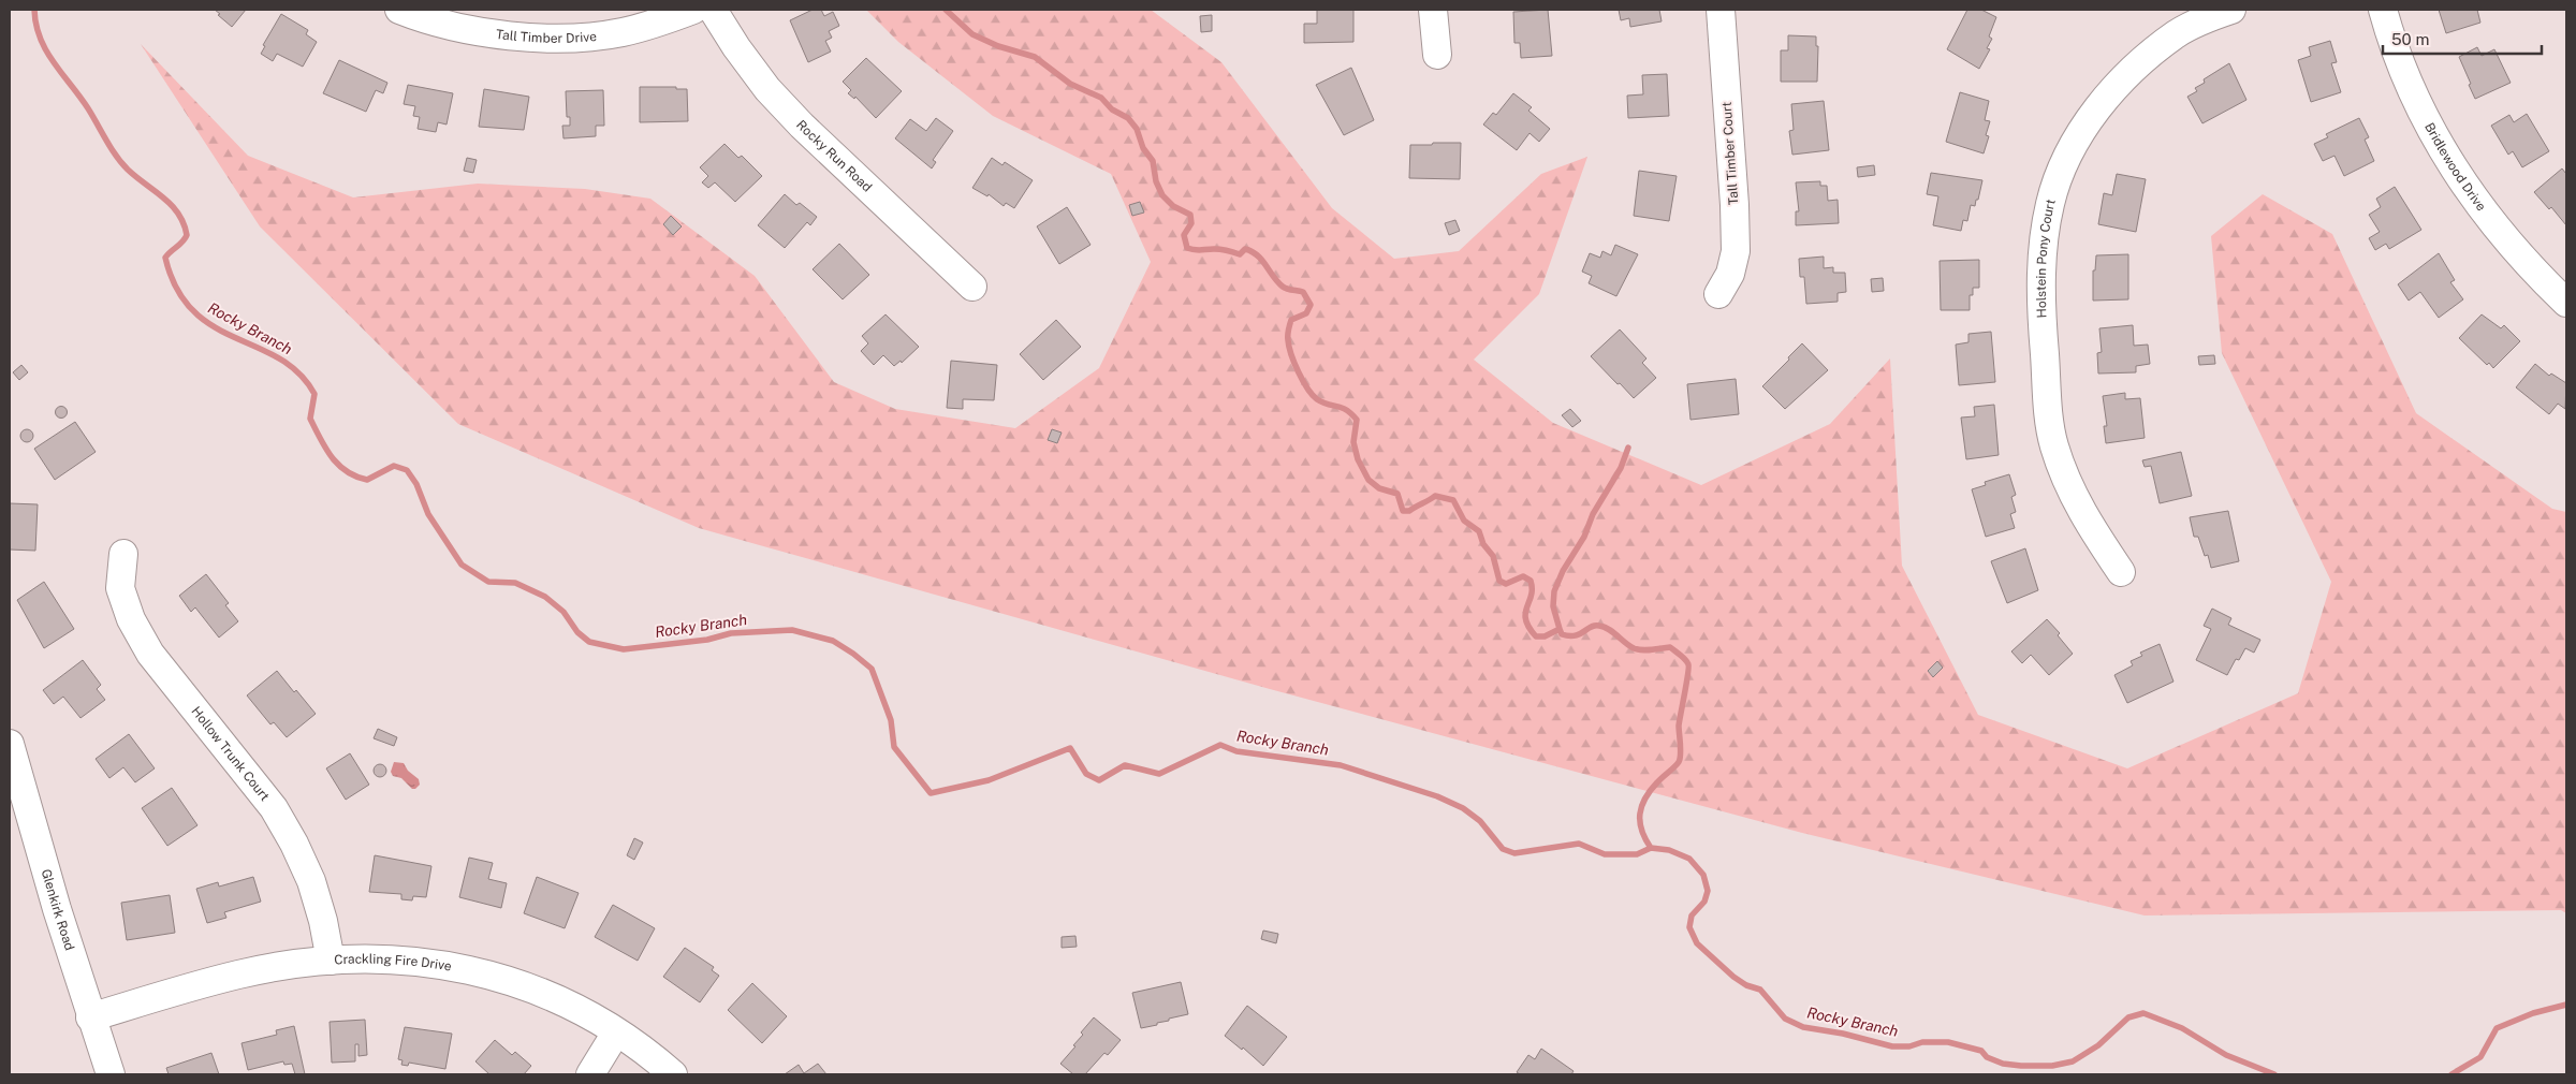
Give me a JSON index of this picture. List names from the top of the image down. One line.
{"streets":{"street":["Tall Timber Drive","Tall Timber Court","Rocky Run Road","Bridlewood Drive","Holstein Pony Court","Hollow Trunk Court","Glenkirk Road","Crackling Fire Drive"]},"crossings":[["Hollow Trunk Court","Crackling Fire Drive"],["Glenkirk Road","Crackling Fire Drive"]],"water":["Rocky Branch"],"scale_bar":"50 m"}
